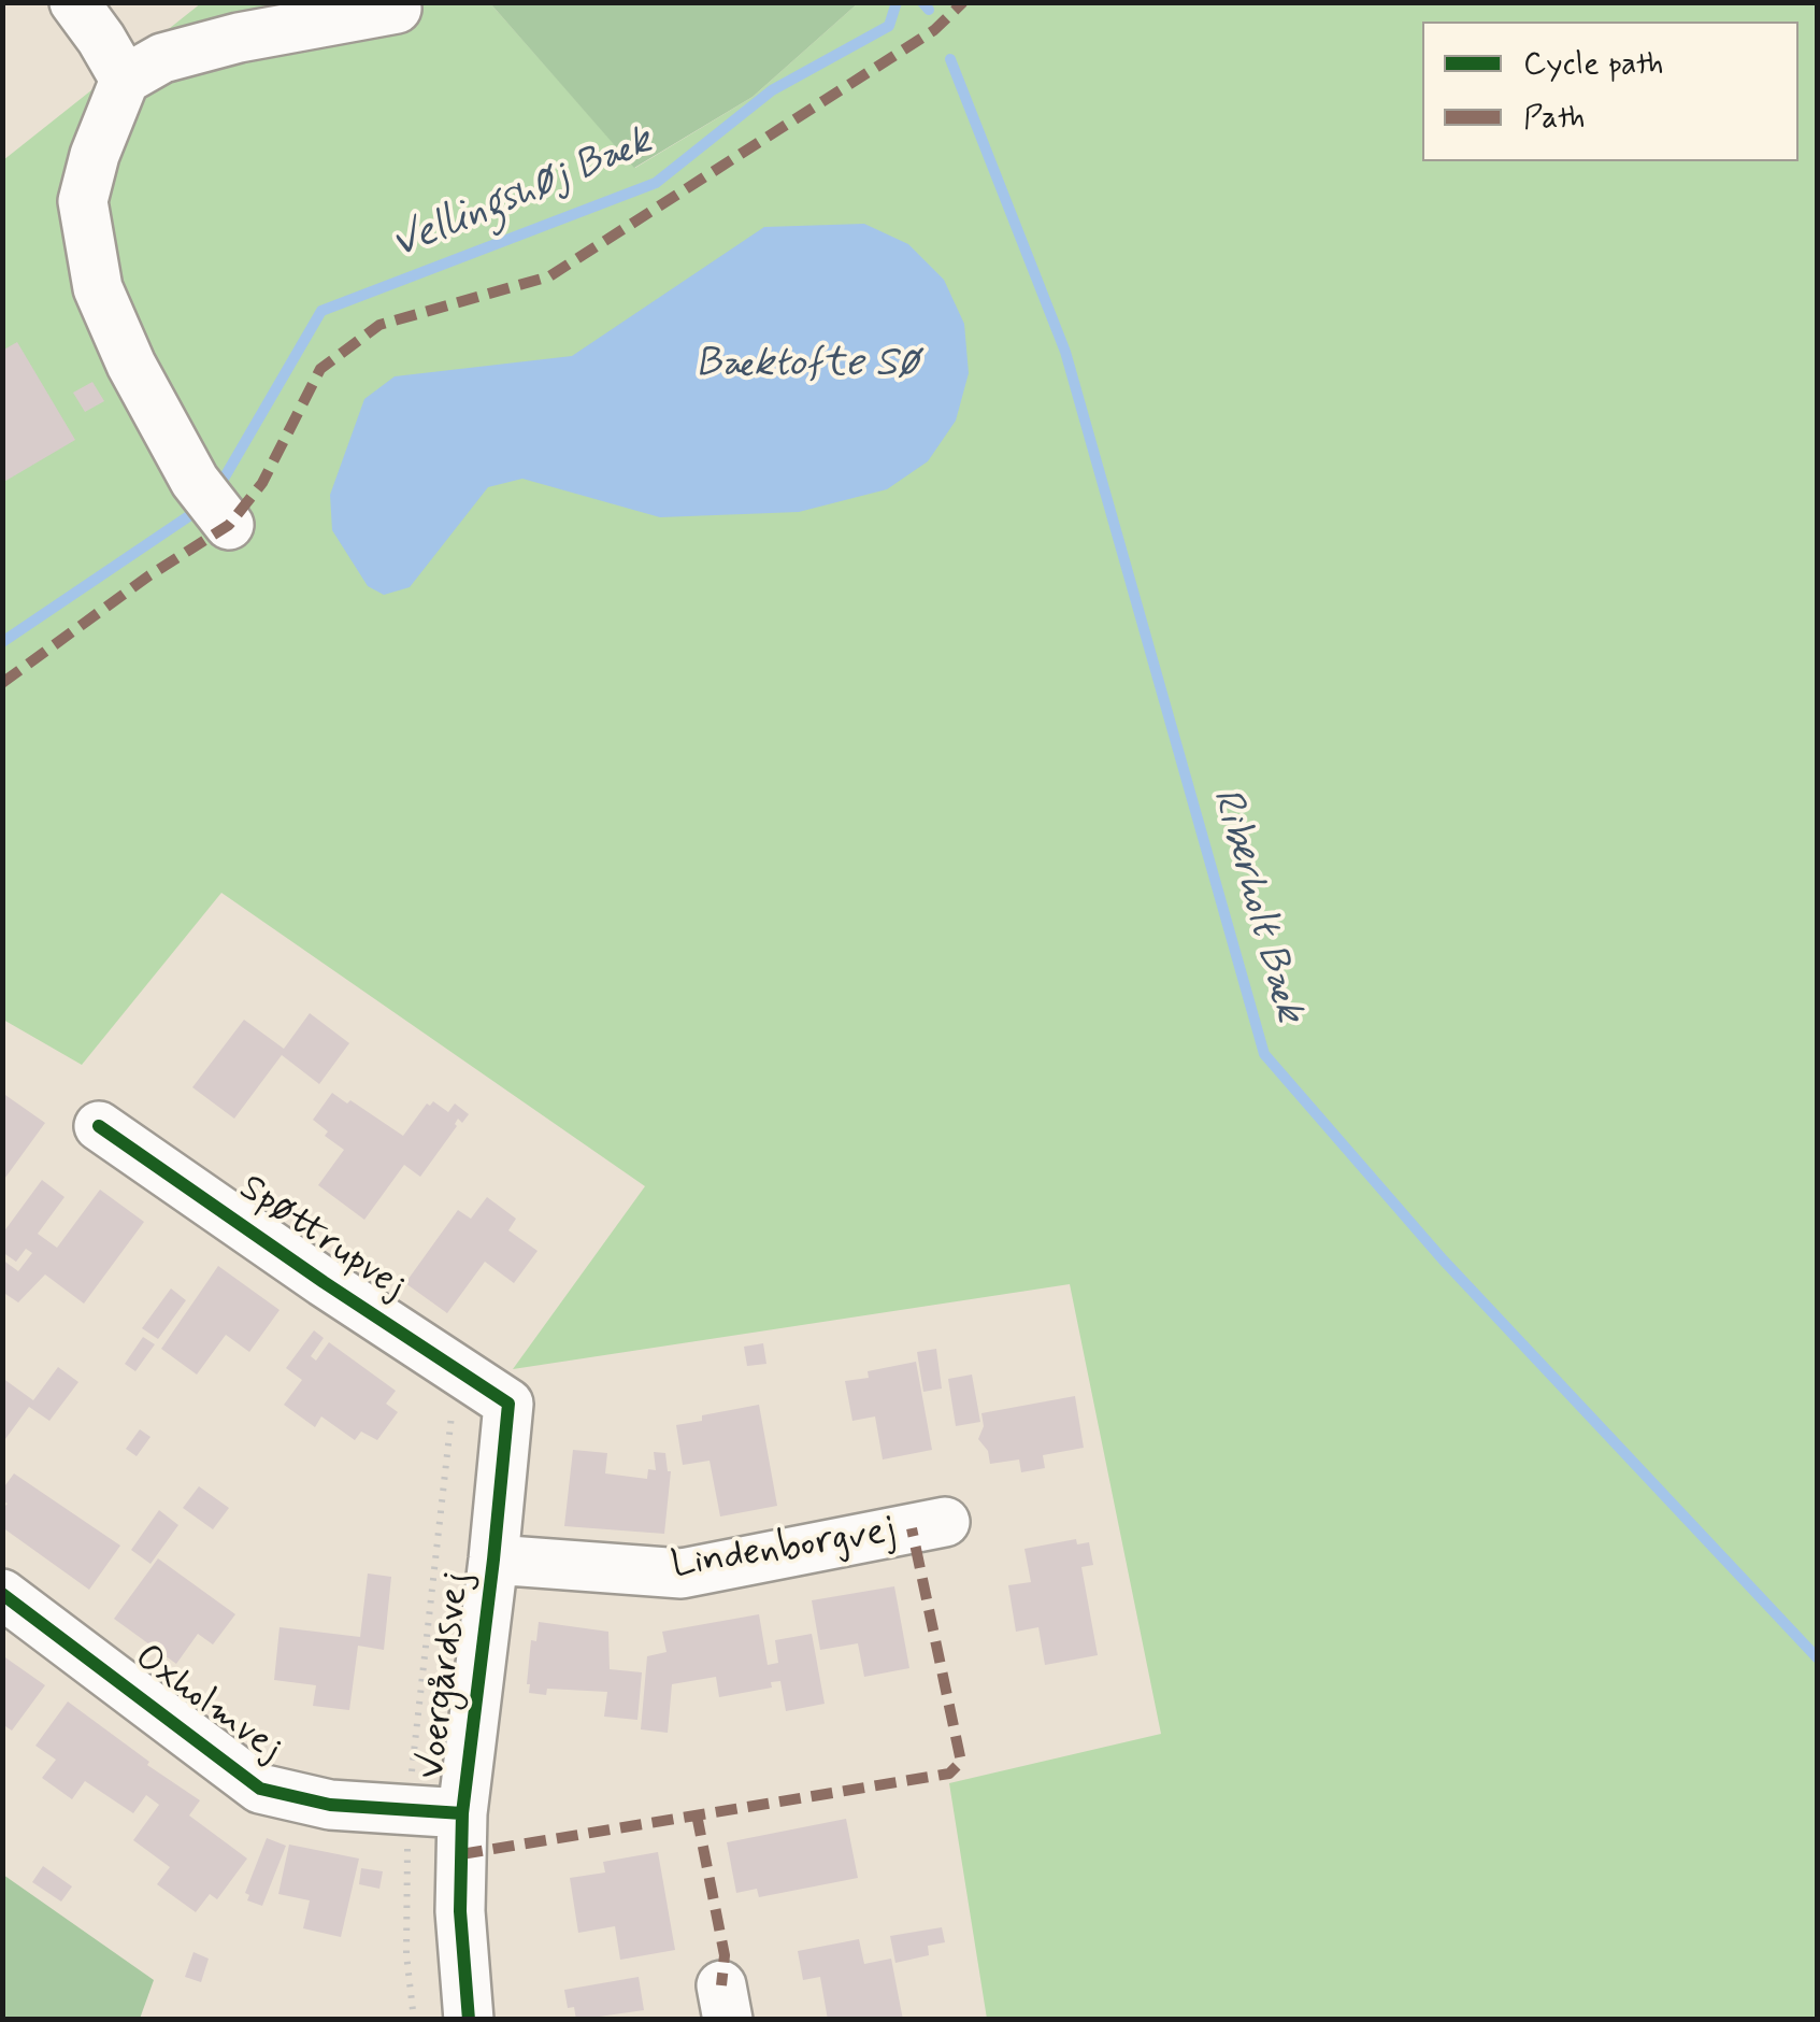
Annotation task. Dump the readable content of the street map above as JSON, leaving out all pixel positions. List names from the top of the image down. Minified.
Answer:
{"streets":{"street":["Spøttrupvej","Lindenborgvej","Voergårdsvej","Oxholmvej"]},"crossings":[["Spøttrupvej","Voergårdsvej"],["Lindenborgvej","Voergårdsvej"],["Voergårdsvej","Oxholmvej"]],"water":["Vellingshøj Bæk","Bæktofte Sø","Riberholt Bæk"],"legend":["Cycle path","Path"]}
